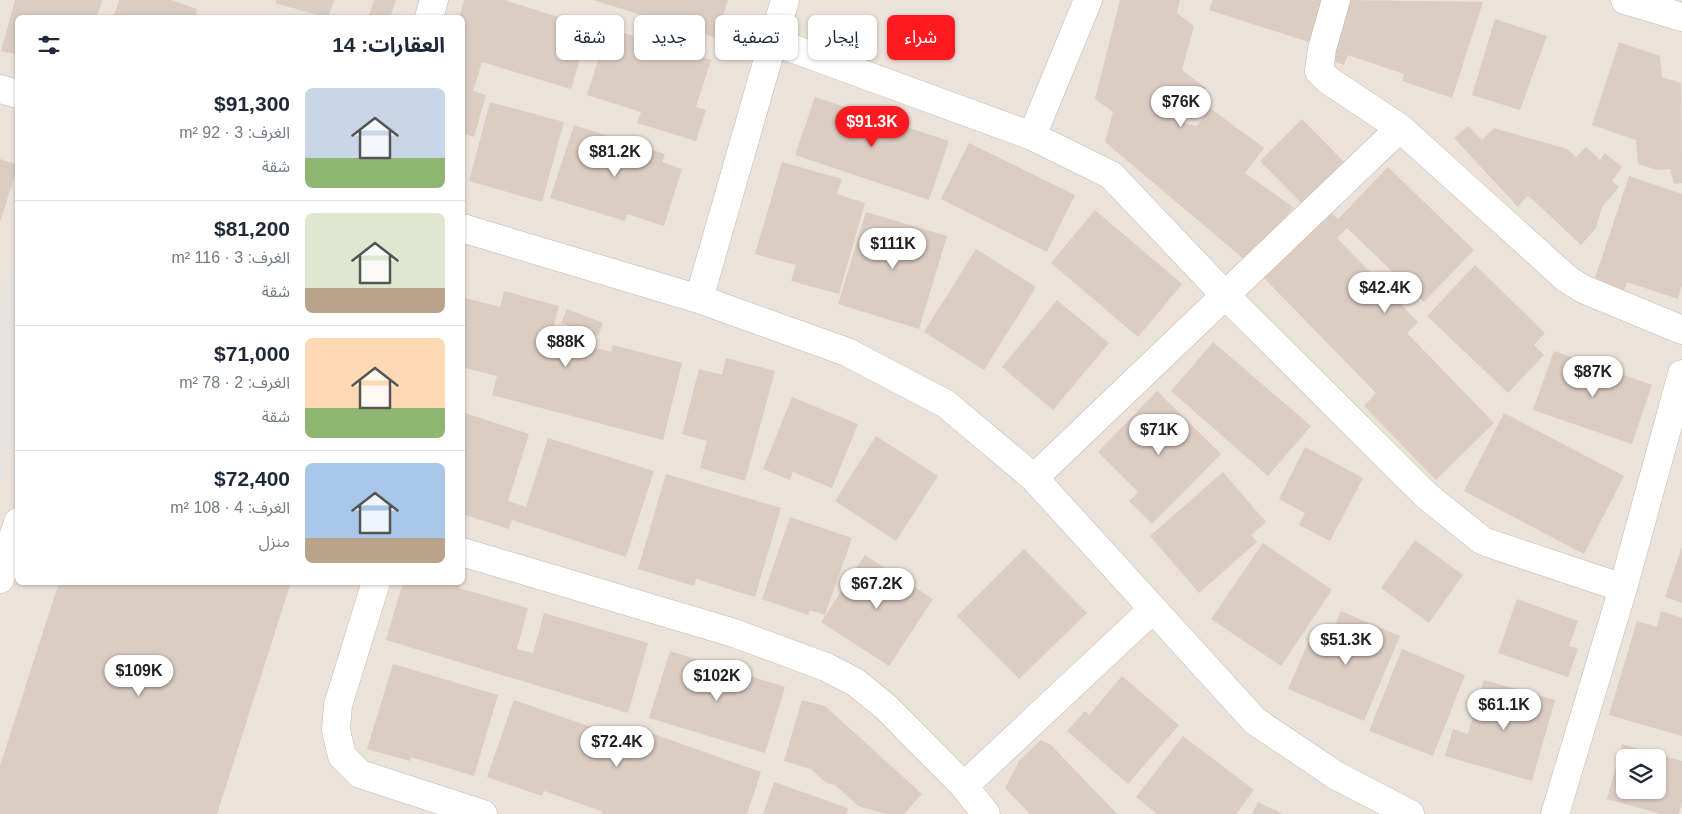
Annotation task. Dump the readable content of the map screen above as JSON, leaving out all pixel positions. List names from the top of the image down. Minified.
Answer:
{"page":{"chip":["شراء","إيجار","تصفية","جديد","شقة"],"heading":"العقارات: 14","list":[{"name":"$91,300","note":"الغرف: 3 · 92 m² · شقة"},{"name":"$81,200","note":"الغرف: 3 · 116 m² · شقة"},{"name":"$71,000","note":"الغرف: 2 · 78 m² · شقة"},{"name":"$72,400","note":"الغرف: 4 · 108 m² · منزل"}],"price":["$76K","$91.3K","$81.2K","$111K","$42.4K","$88K","$87K","$71K","$67.2K","$51.3K","$109K","$102K","$61.1K","$72.4K"]}}
